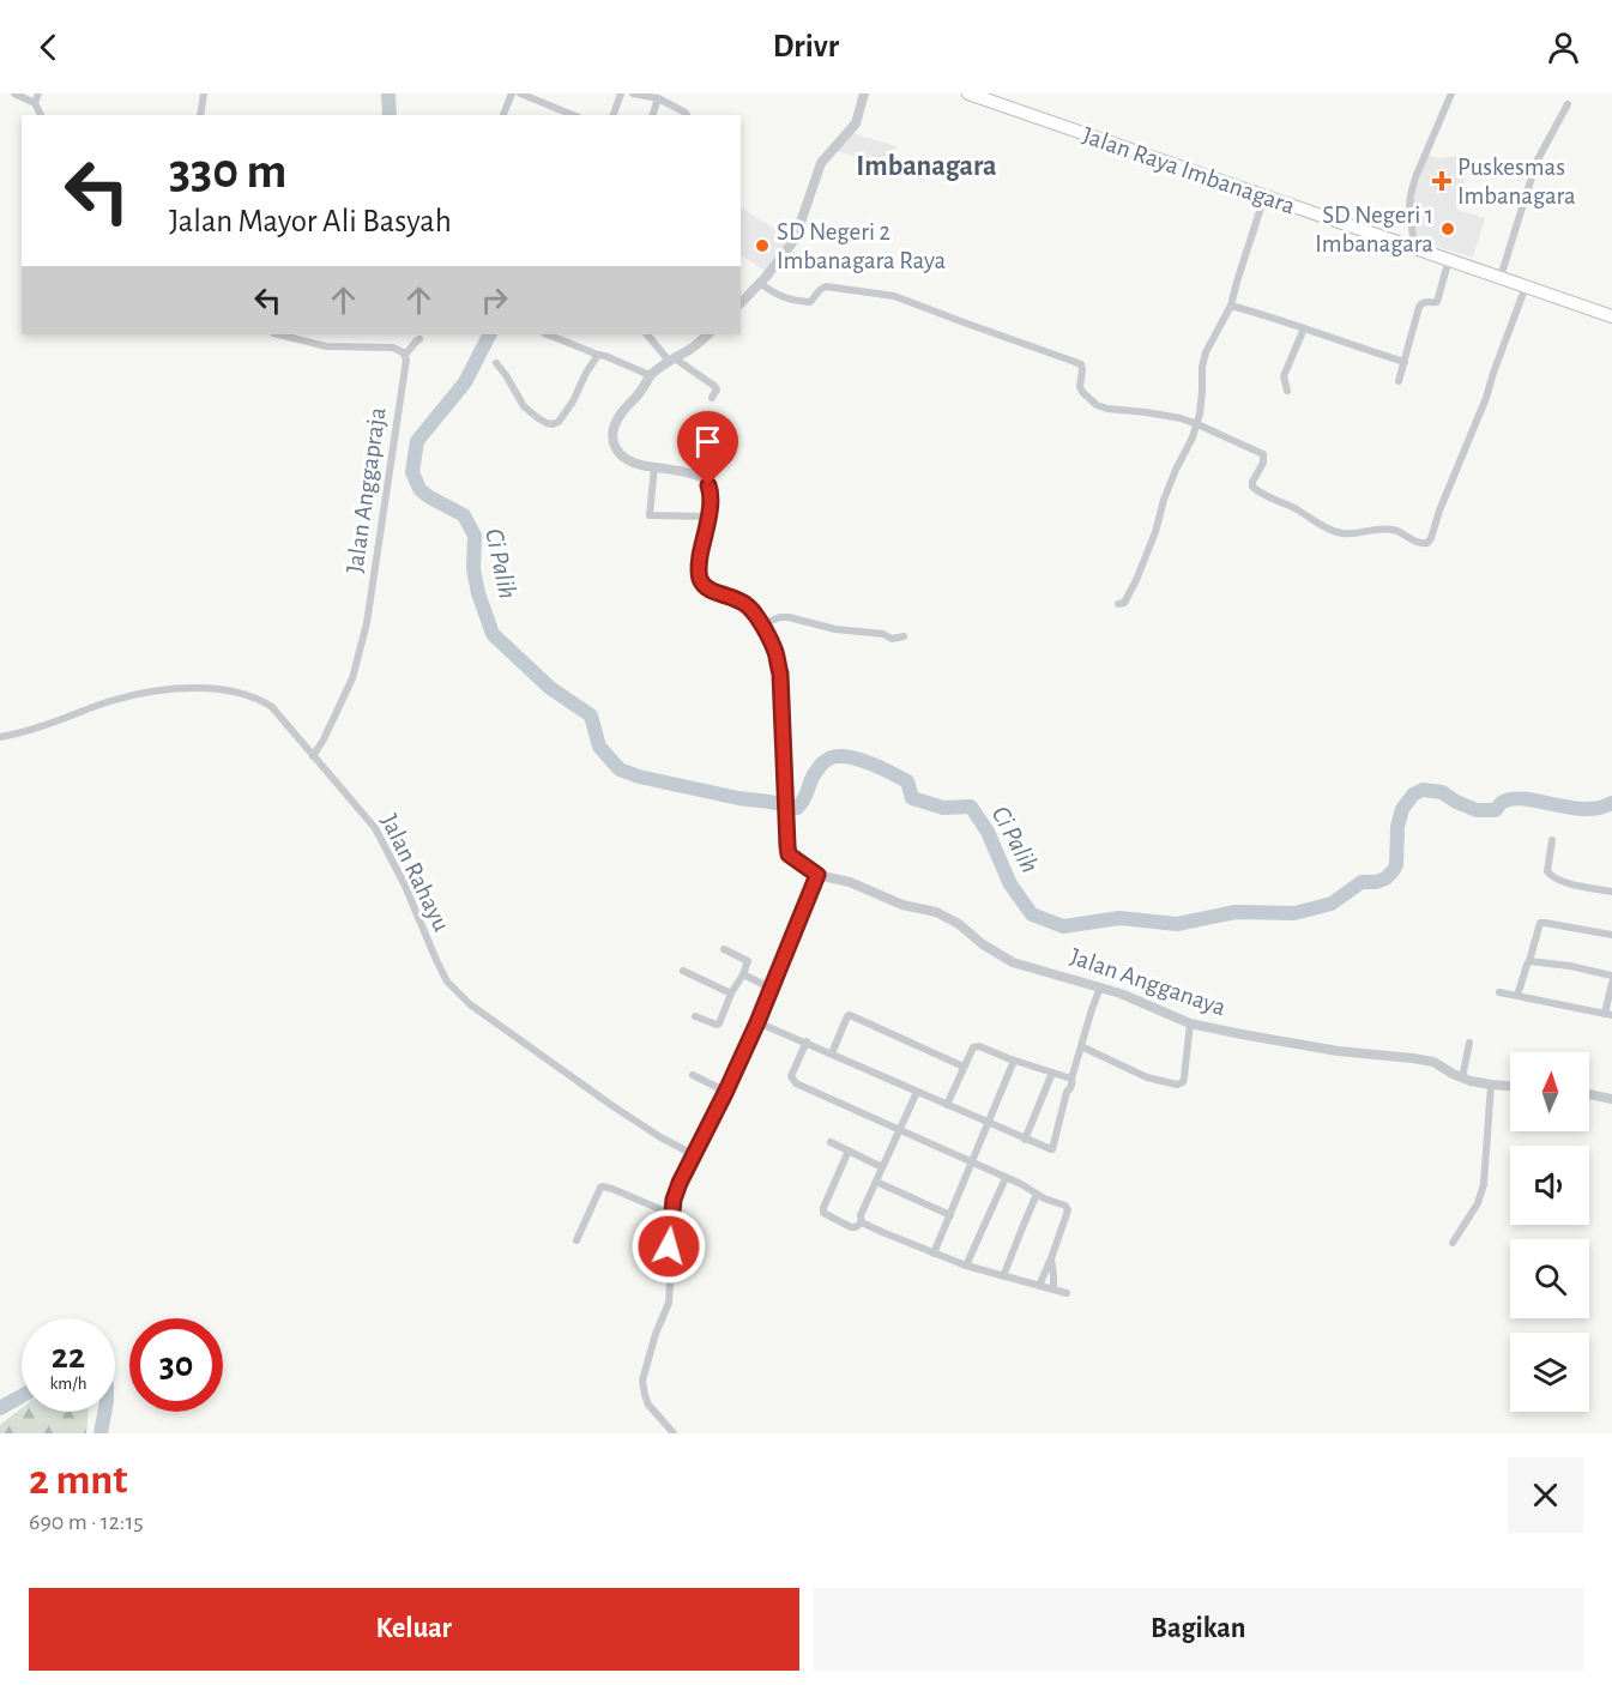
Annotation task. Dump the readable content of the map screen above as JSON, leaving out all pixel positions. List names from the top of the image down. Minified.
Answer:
{"streets":{"highway":["Jalan Raya Imbanagara"],"street":["Jalan Anggapraja","Jalan Rahayu","Jalan Angganaya"]},"crossings":[["Jalan Anggapraja","Jalan Rahayu"]],"districts":["Imbanagara"],"water":["Ci Palih"],"places":{"health":["Puskesmas Imbanagara"],"other":["SD Negeri 1 Imbanagara","SD Negeri 2 Imbanagara Raya"]},"north":"top","page":{"header":"Drivr","turn":["330 m","Jalan Mayor Ali Basyah"],"speed":"22 km/h","limit":"30","heading":["2 mnt","690 m · 12:15"],"buttons":["Keluar","Bagikan"]}}
